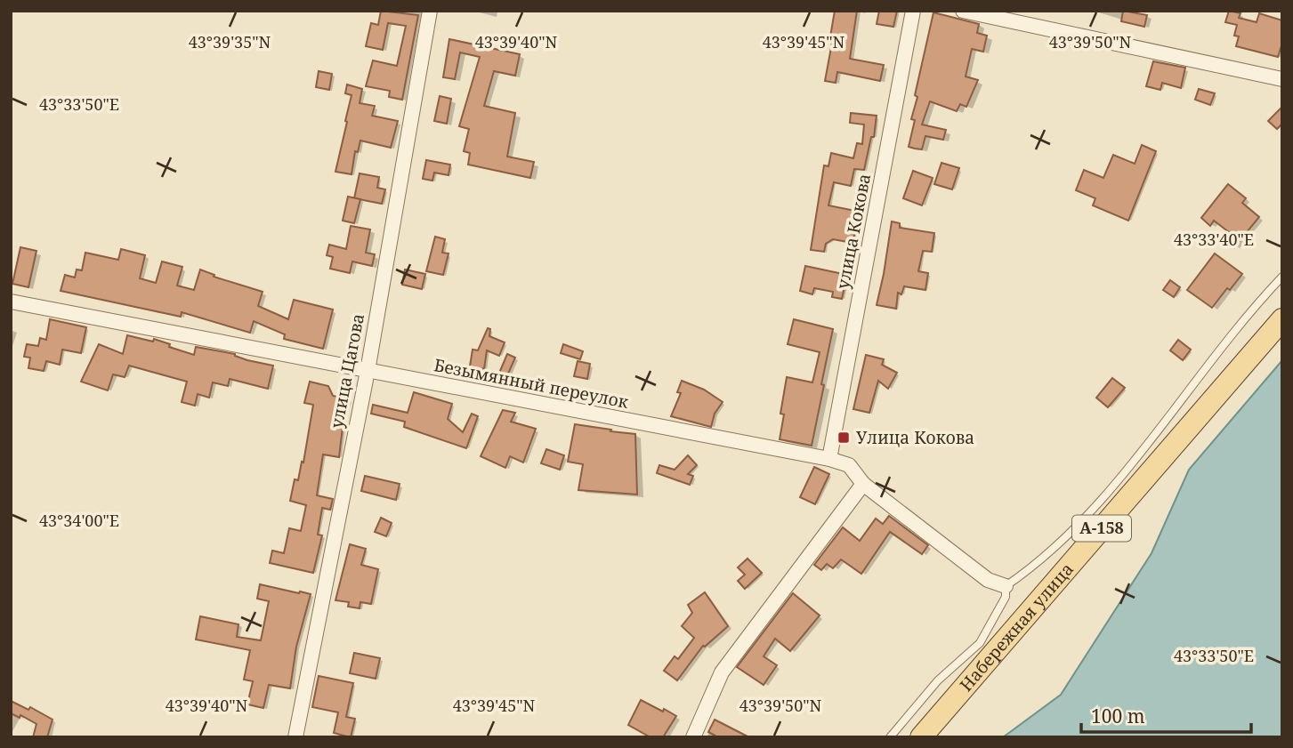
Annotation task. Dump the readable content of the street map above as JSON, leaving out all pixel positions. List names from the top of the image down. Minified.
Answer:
{"streets":{"main road":["А-158","Набережная улица"],"street":["улица Кокова","улица Цагова","Безымянный переулок"]},"crossings":[["улица Кокова","Безымянный переулок"],["улица Цагова","Безымянный переулок"]],"places":{"transit":["Улица Кокова"]},"scale_bar":"100 m","coordinates":["43°39'35\"N","43°39'40\"N","43°39'45\"N","43°39'50\"N","43°33'50\"E","43°33'40\"E","43°34'00\"E"]}
